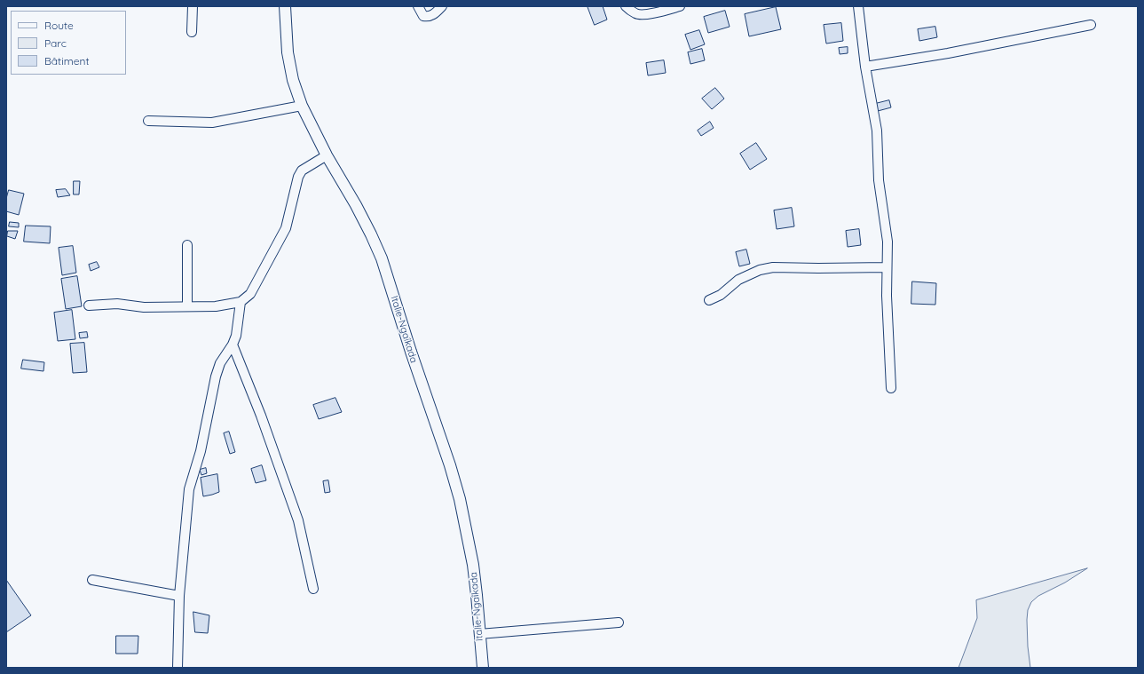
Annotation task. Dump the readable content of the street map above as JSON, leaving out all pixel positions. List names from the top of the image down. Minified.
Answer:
{"streets":{"street":["Italie-Ngaîkada"]},"legend":["Route","Parc","Bâtiment"]}
